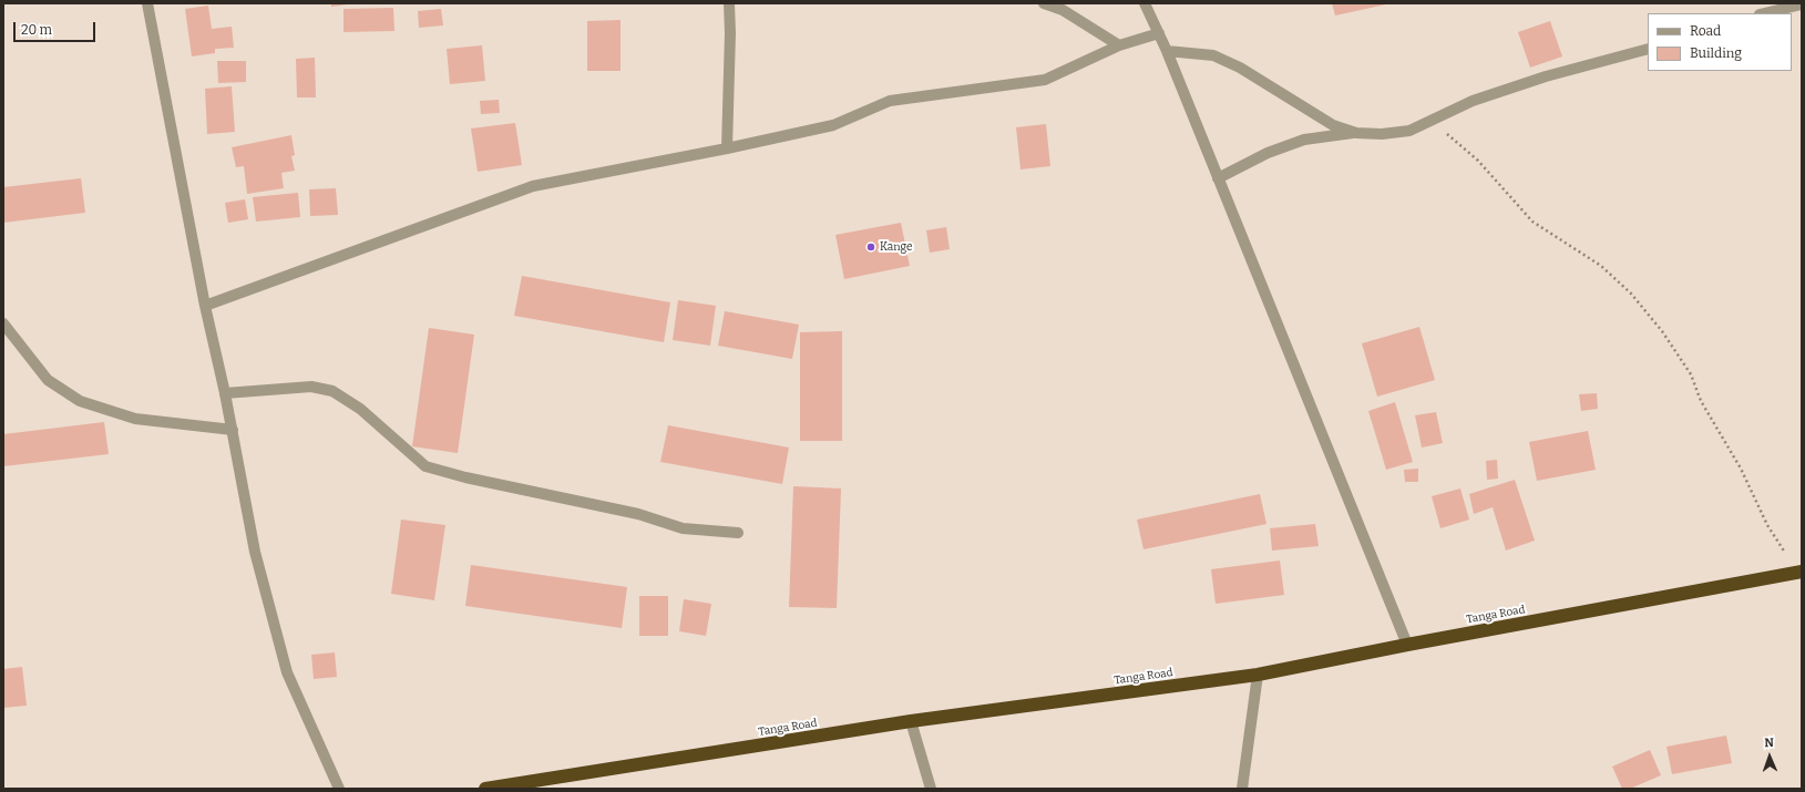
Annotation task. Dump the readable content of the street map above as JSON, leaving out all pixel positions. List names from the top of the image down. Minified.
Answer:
{"streets":{"highway":["Tanga Road"]},"places":["Kange"],"legend":["Road","Building"],"scale_bar":"20 m","north":"top"}
